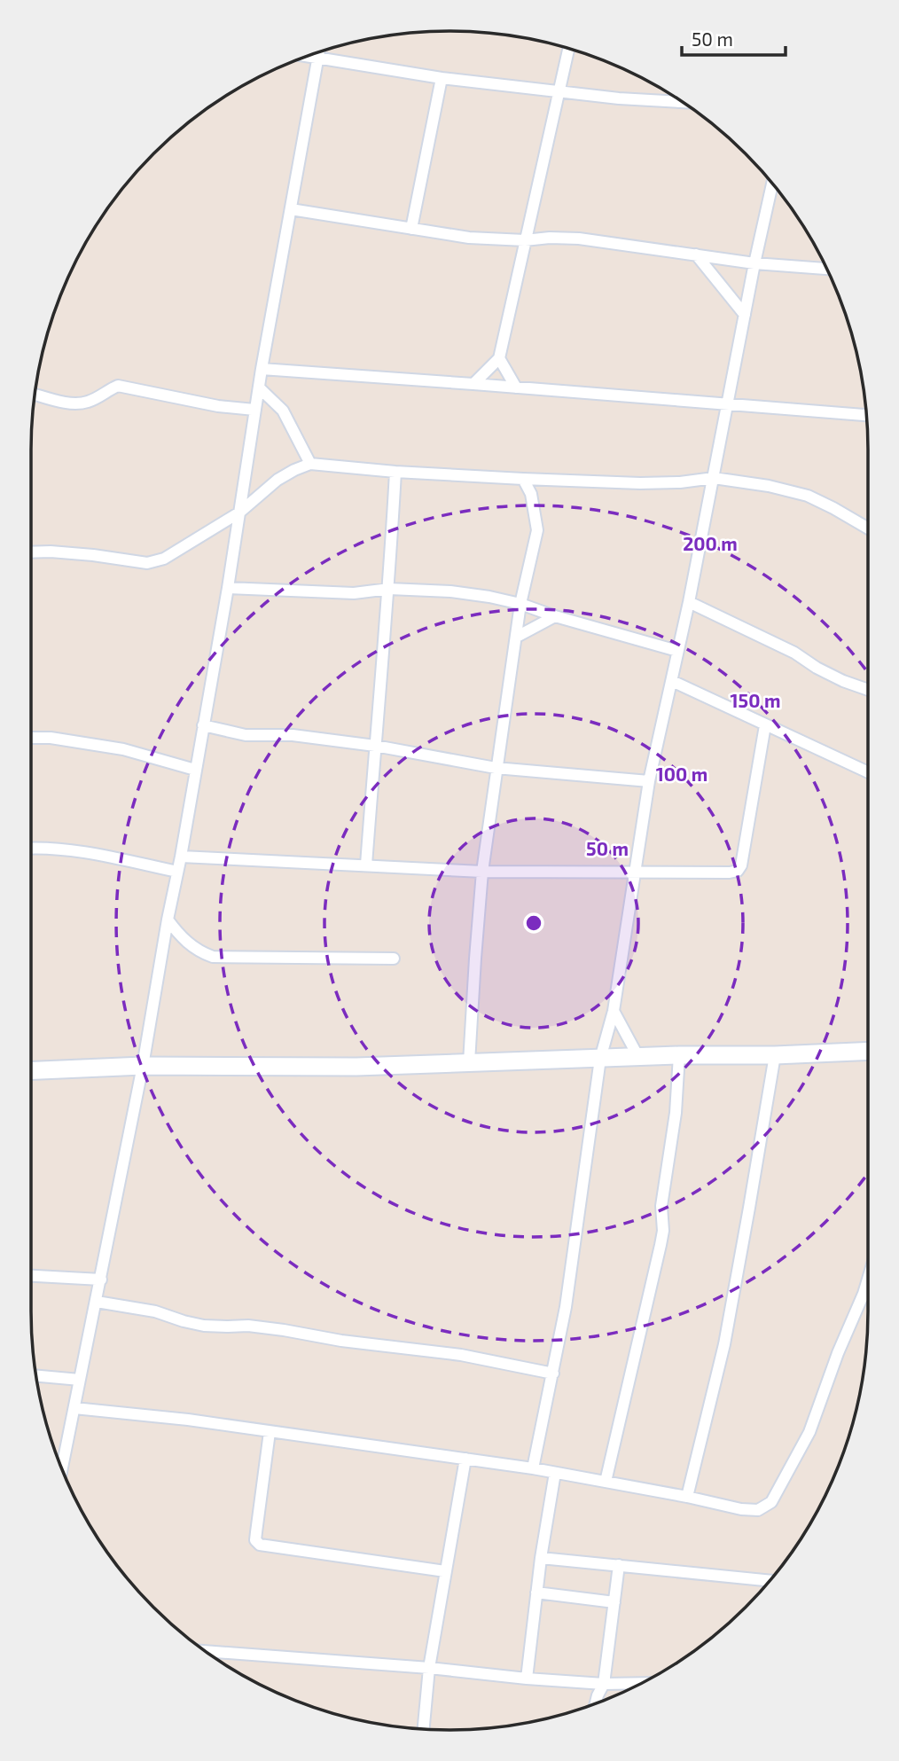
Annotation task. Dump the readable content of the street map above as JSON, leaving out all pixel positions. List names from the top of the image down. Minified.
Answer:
{"scale_bar":"50 m","rings":["200 m","150 m","100 m","50 m"]}
